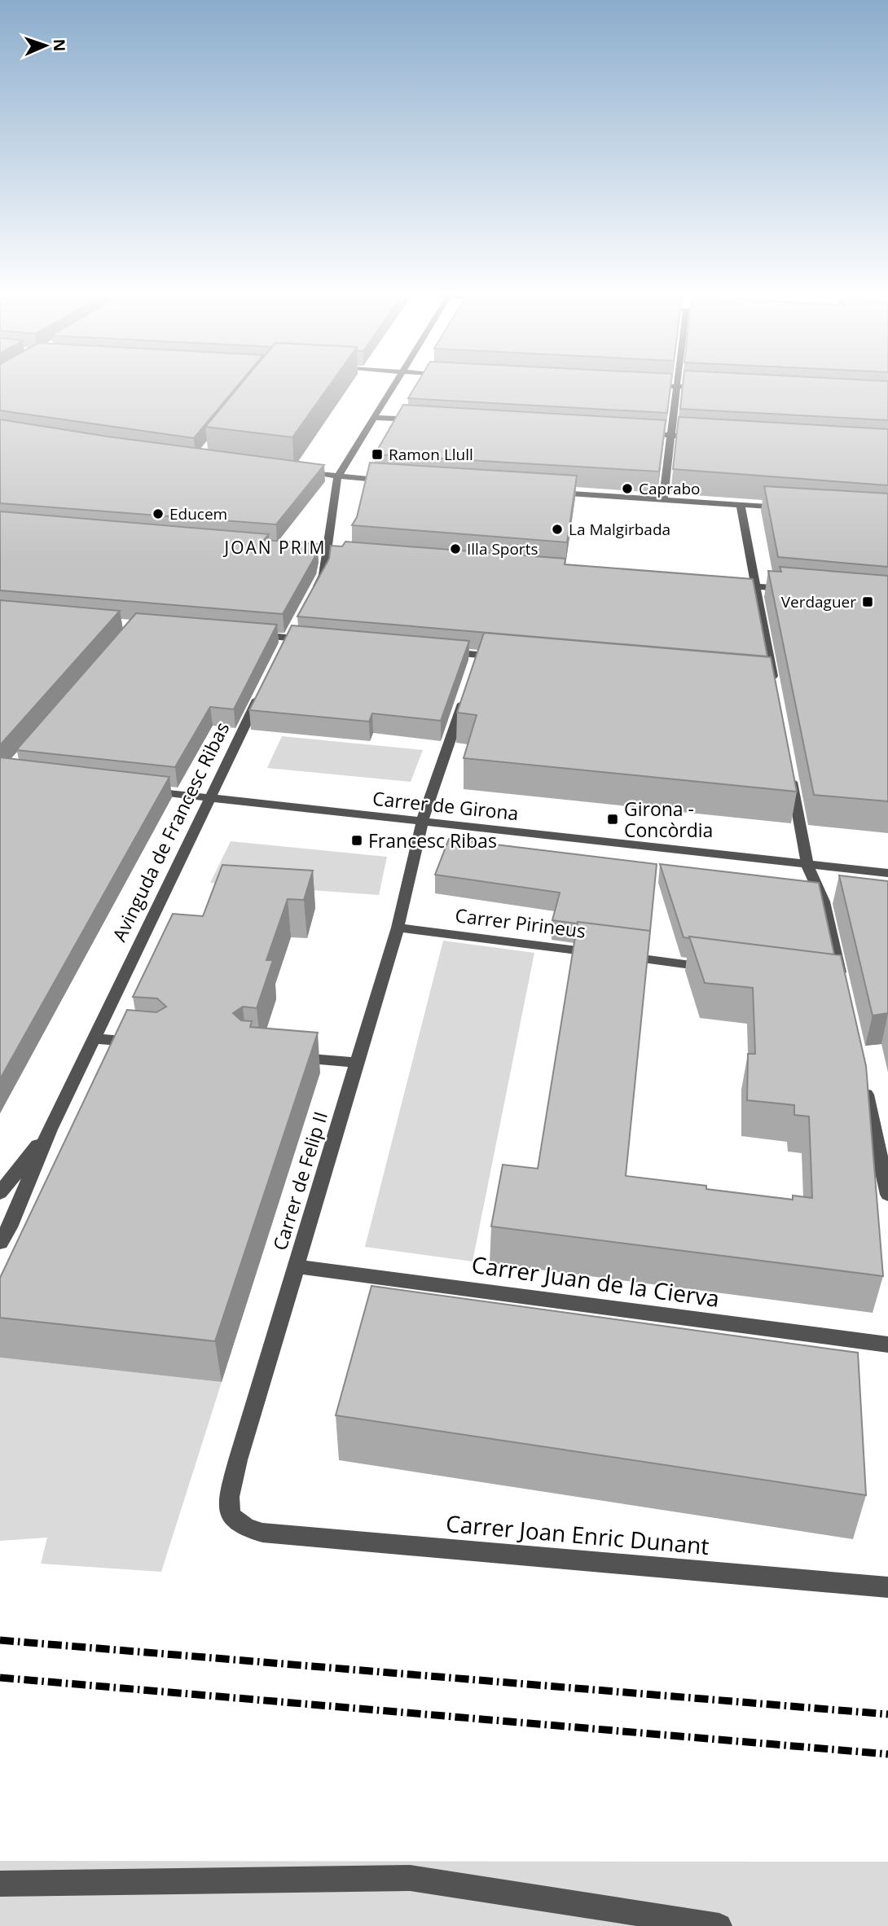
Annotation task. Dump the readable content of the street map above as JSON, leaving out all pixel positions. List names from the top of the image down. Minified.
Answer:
{"streets":{"street":["Carrer de Girona","Avinguda de Francesc Ribas","Carrer Pirineus","Carrer de Felip II","Carrer Juan de la Cierva","Carrer Joan Enric Dunant"]},"crossings":[["Carrer de Girona","Avinguda de Francesc Ribas"],["Carrer de Girona","Carrer de Felip II"],["Carrer Pirineus","Carrer de Felip II"],["Carrer de Felip II","Carrer Juan de la Cierva"],["Carrer de Felip II","Carrer Joan Enric Dunant"]],"districts":["JOAN PRIM"],"places":{"transit":["Ramon Llull","Verdaguer","Girona - Concòrdia","Francesc Ribas"],"other":["Caprabo","Educem","La Malgirbada","Illa Sports"]},"north":"right"}
